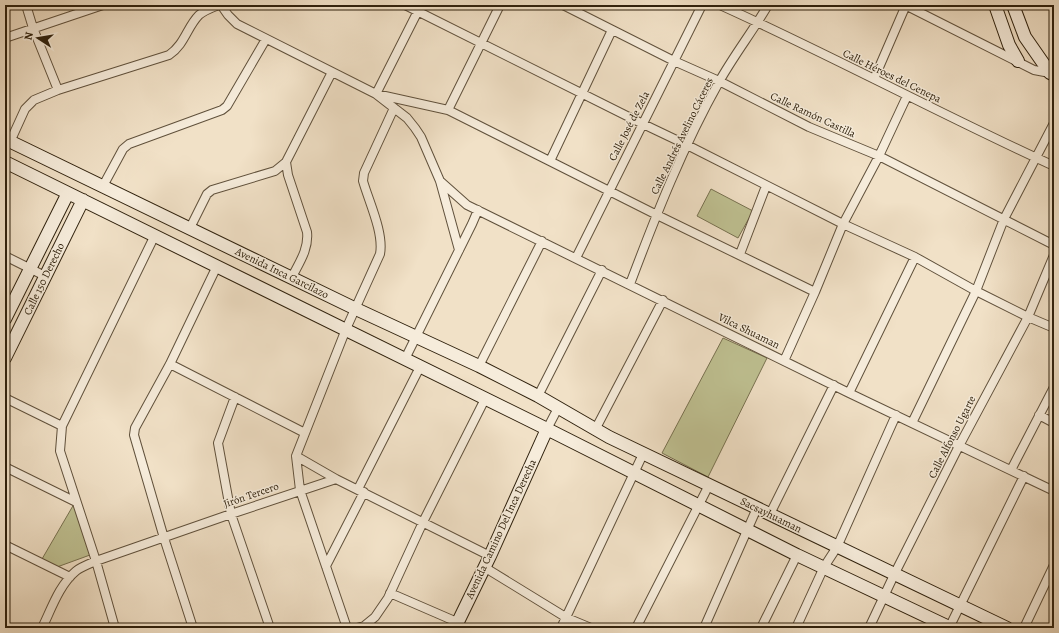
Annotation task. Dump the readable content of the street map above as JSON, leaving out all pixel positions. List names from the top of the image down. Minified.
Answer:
{"streets":{"main road":["Avenida Inca Garcilazo","Calle 150 Derecho","Sacsayhuaman","Avenida Camino Del Inca Derecha"],"street":["Calle Héroes del Cenepa","Calle Ramón Castilla","Calle José de Zela","Calle Andrés Avelino Cáceres","Vilca Shuaman","Calle Alfonso Ugarte","Jirón Tercero"]},"crossings":[["Calle Héroes del Cenepa","Calle Andrés Avelino Cáceres"],["Calle Ramón Castilla","Calle José de Zela"],["Calle Ramón Castilla","Calle Andrés Avelino Cáceres"],["Calle José de Zela","Vilca Shuaman"],["Calle Andrés Avelino Cáceres","Vilca Shuaman"],["Avenida Inca Garcilazo","Calle 150 Derecho"],["Avenida Inca Garcilazo","Calle Alfonso Ugarte"],["Avenida Inca Garcilazo","Sacsayhuaman"],["Avenida Inca Garcilazo","Avenida Camino Del Inca Derecha"],["Vilca Shuaman","Calle Alfonso Ugarte"],["Calle Alfonso Ugarte","Sacsayhuaman"]],"north":"left"}
